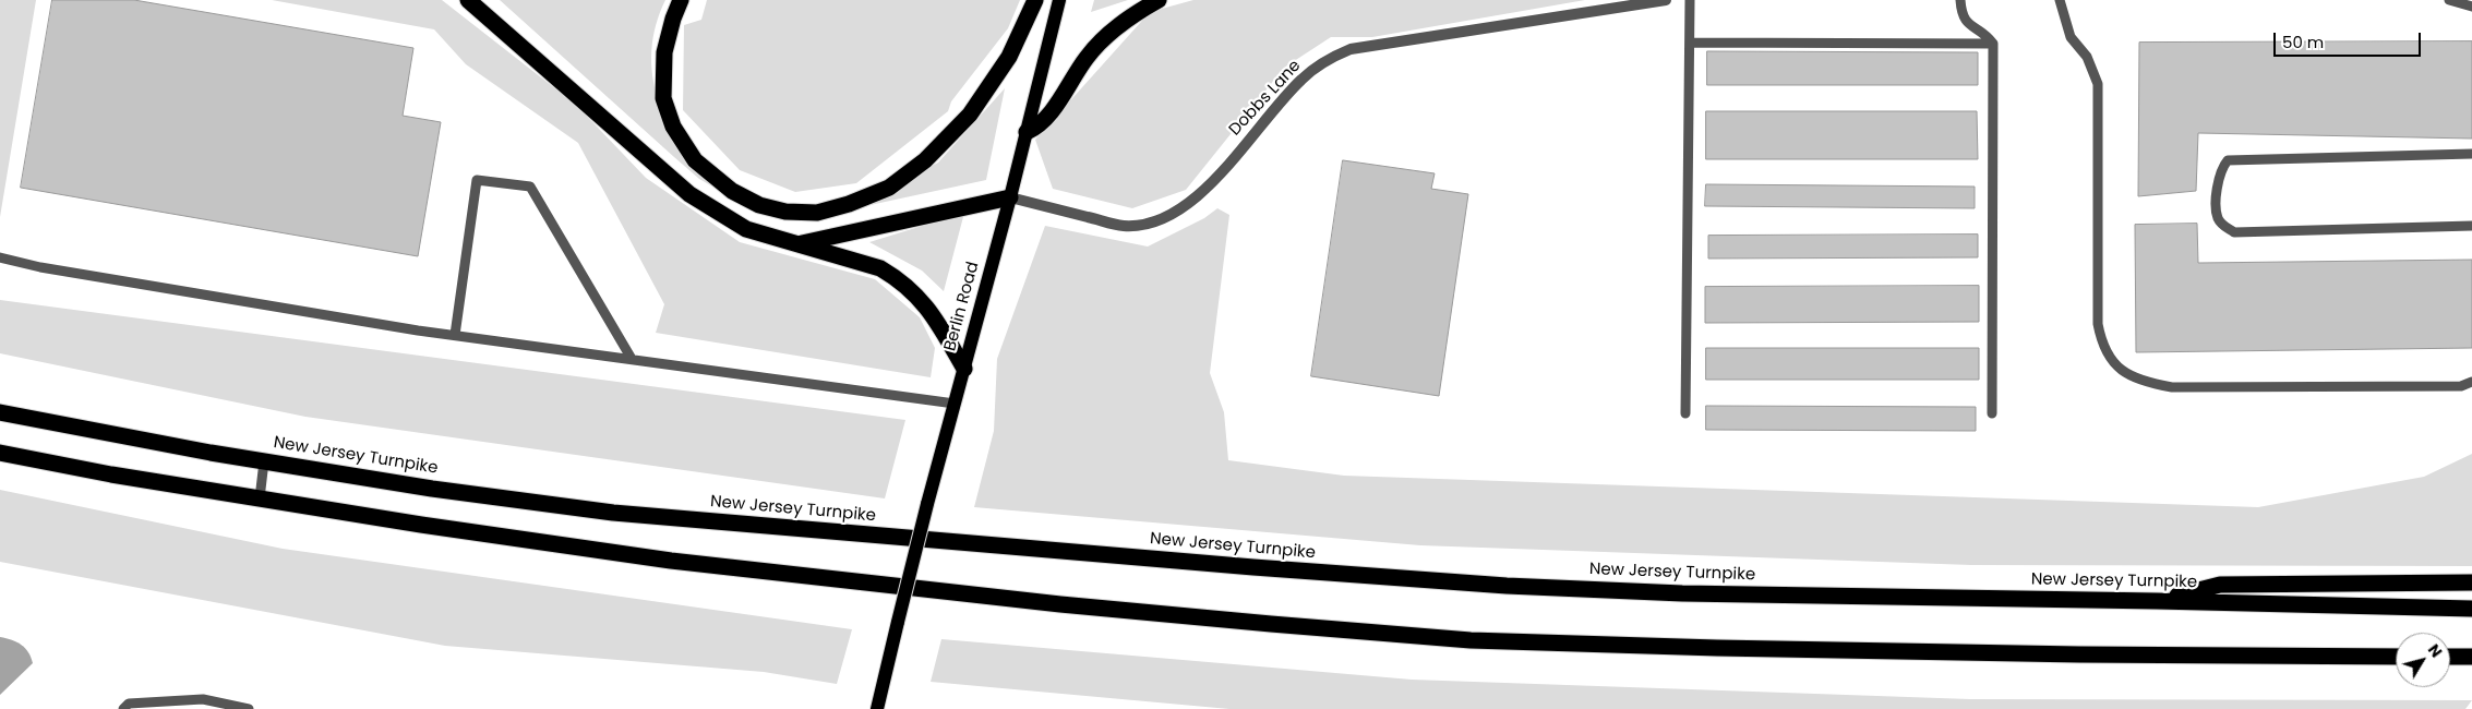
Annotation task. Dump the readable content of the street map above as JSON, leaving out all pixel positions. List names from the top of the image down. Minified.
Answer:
{"streets":{"highway":["New Jersey Turnpike"],"main road":["Berlin Road"],"street":["Dobbs Lane"]},"crossings":[["Dobbs Lane","Berlin Road"]],"scale_bar":"50 m","north":"top right"}
